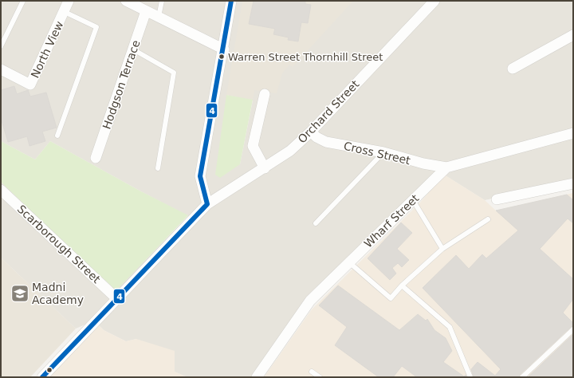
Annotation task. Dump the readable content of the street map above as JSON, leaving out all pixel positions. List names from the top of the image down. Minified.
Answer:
{"streets":{"street":["North View","Hodgson Terrace","Orchard Street","Cross Street","Wharf Street","Scarborough Street"]},"crossings":[["Orchard Street","Cross Street"],["Orchard Street","Scarborough Street"],["Cross Street","Wharf Street"]],"places":{"other":["Warren Street Thornhill Street"],"school or university":["Madni Academy"]},"lines":["transit line 4"]}
